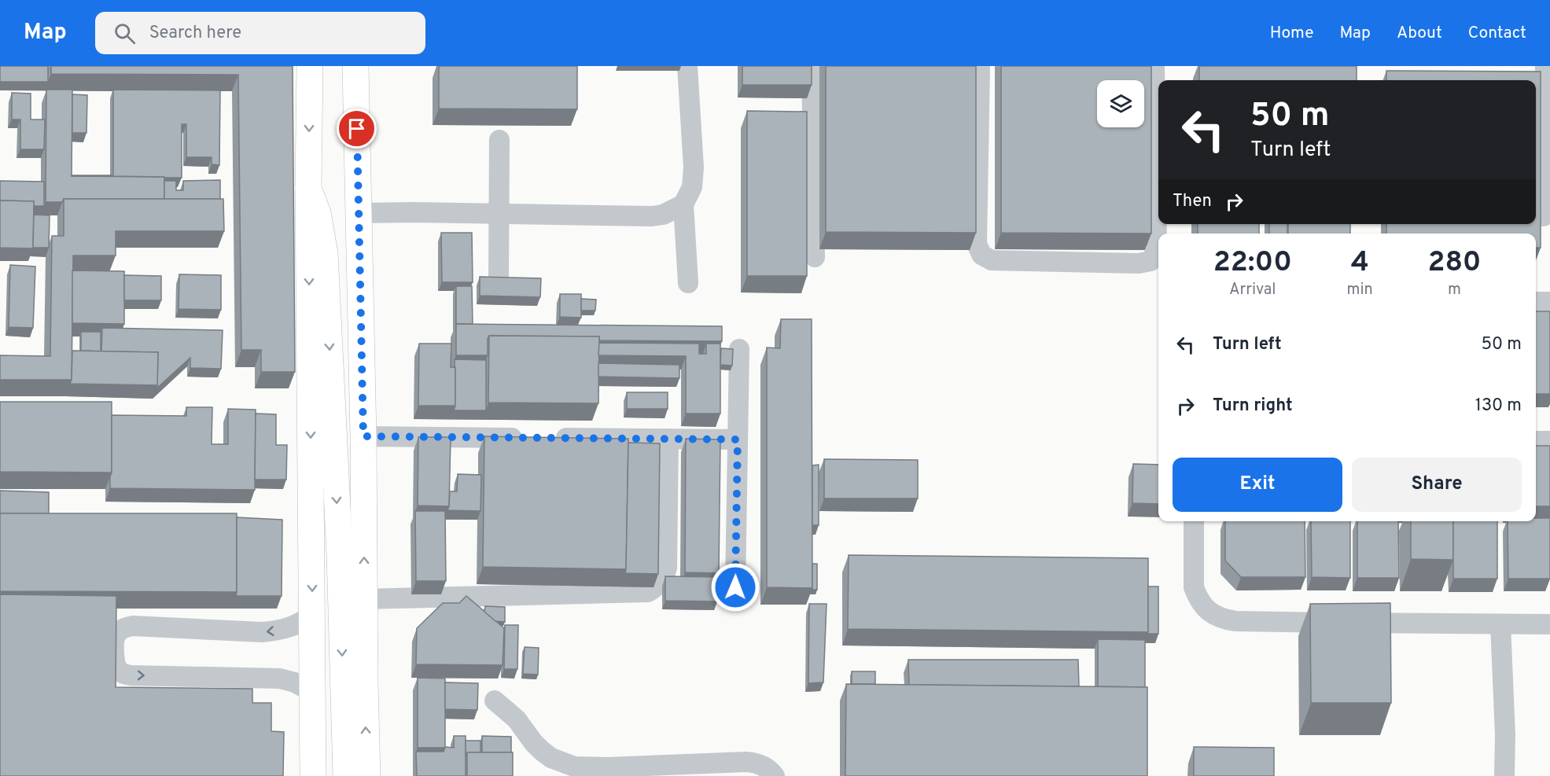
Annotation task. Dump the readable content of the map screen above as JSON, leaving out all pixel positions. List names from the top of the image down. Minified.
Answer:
{"page":{"header":"Map","search":"Search here","nav":["Home","Map","About","Contact"],"turn":["50 m","Turn left"],"then":"Then","eta":["22:00","Arrival","4","min","280","m"],"list":[{"name":"Turn left","value":"50 m"},{"name":"Turn right","value":"130 m"}],"buttons":["Exit","Share"]}}
